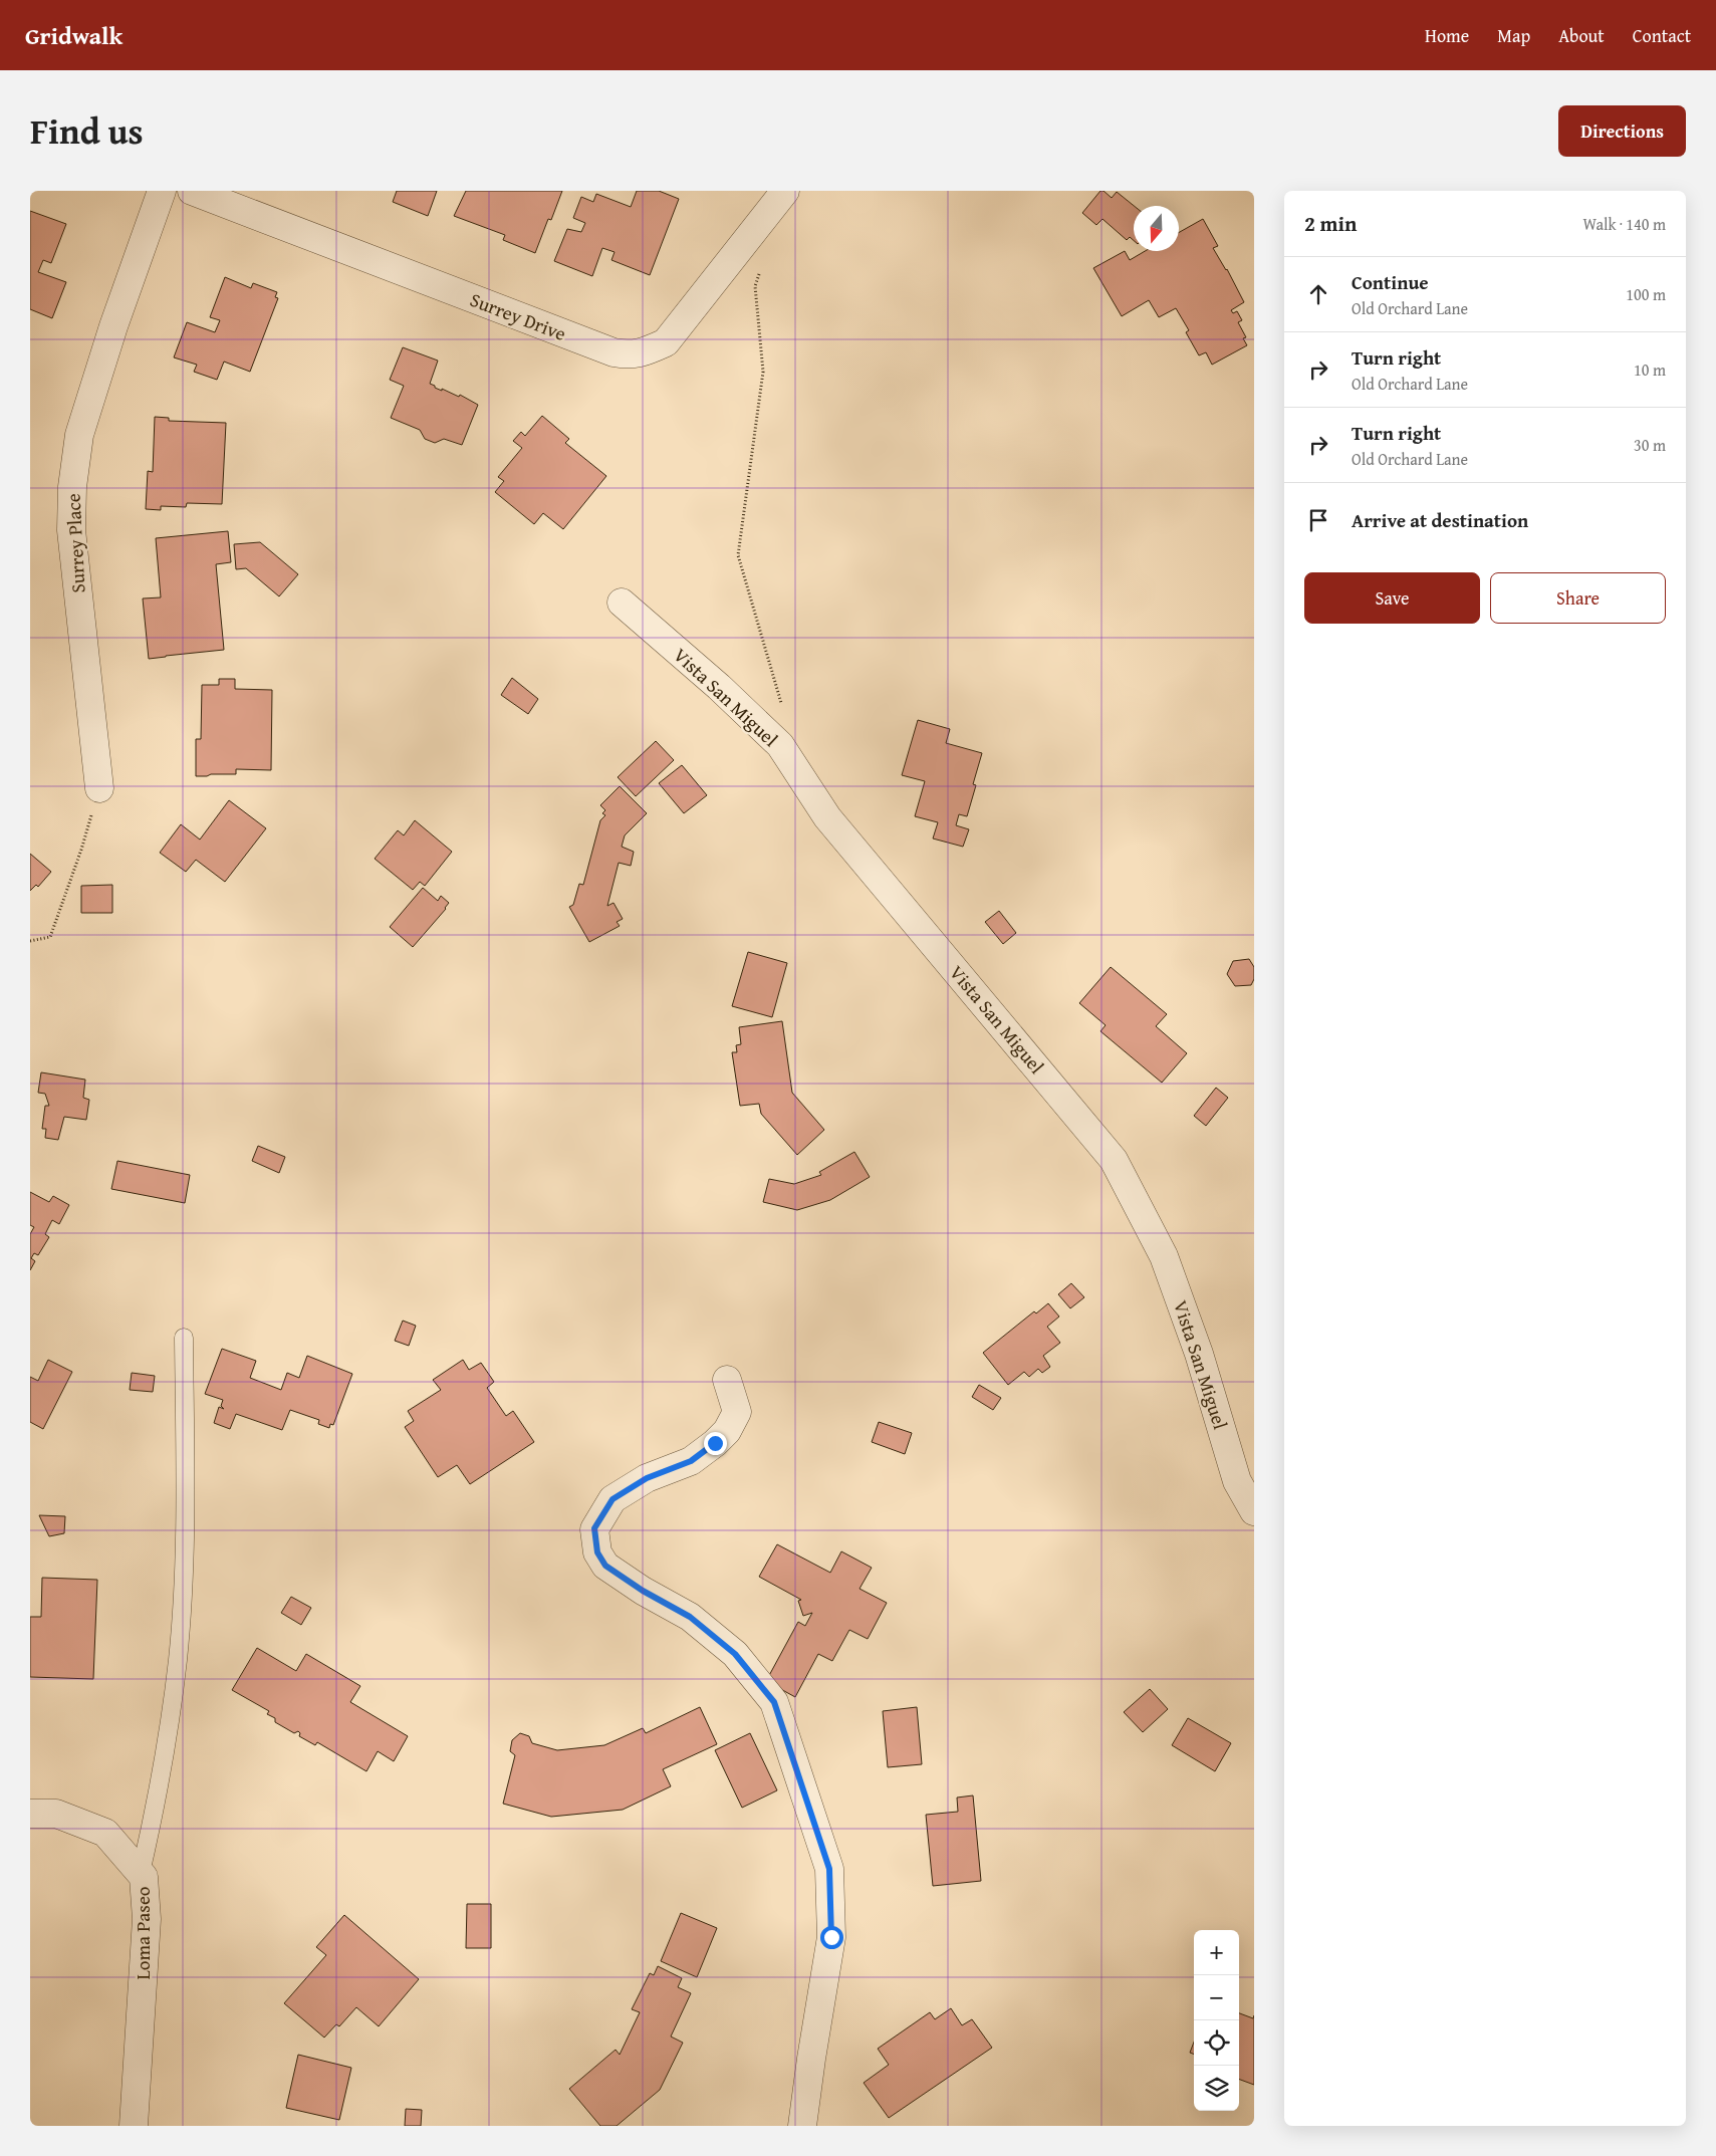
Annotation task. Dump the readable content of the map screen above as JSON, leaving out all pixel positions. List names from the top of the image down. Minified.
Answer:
{"streets":{"street":["Surrey Drive","Surrey Place","Vista San Miguel","Loma Paseo"]},"north":"bottom","page":{"header":"Gridwalk","nav":["Home","Map","About","Contact"],"title":"Find us","buttons":["Directions",["Save","Share"]],"heading":["2 min","Walk · 140 m"],"list":[["Continue","Old Orchard Lane","100 m"],["Turn right","Old Orchard Lane","10 m"],["Turn right","Old Orchard Lane","30 m"],"Arrive at destination"],"map_buttons":["+","−"]}}
